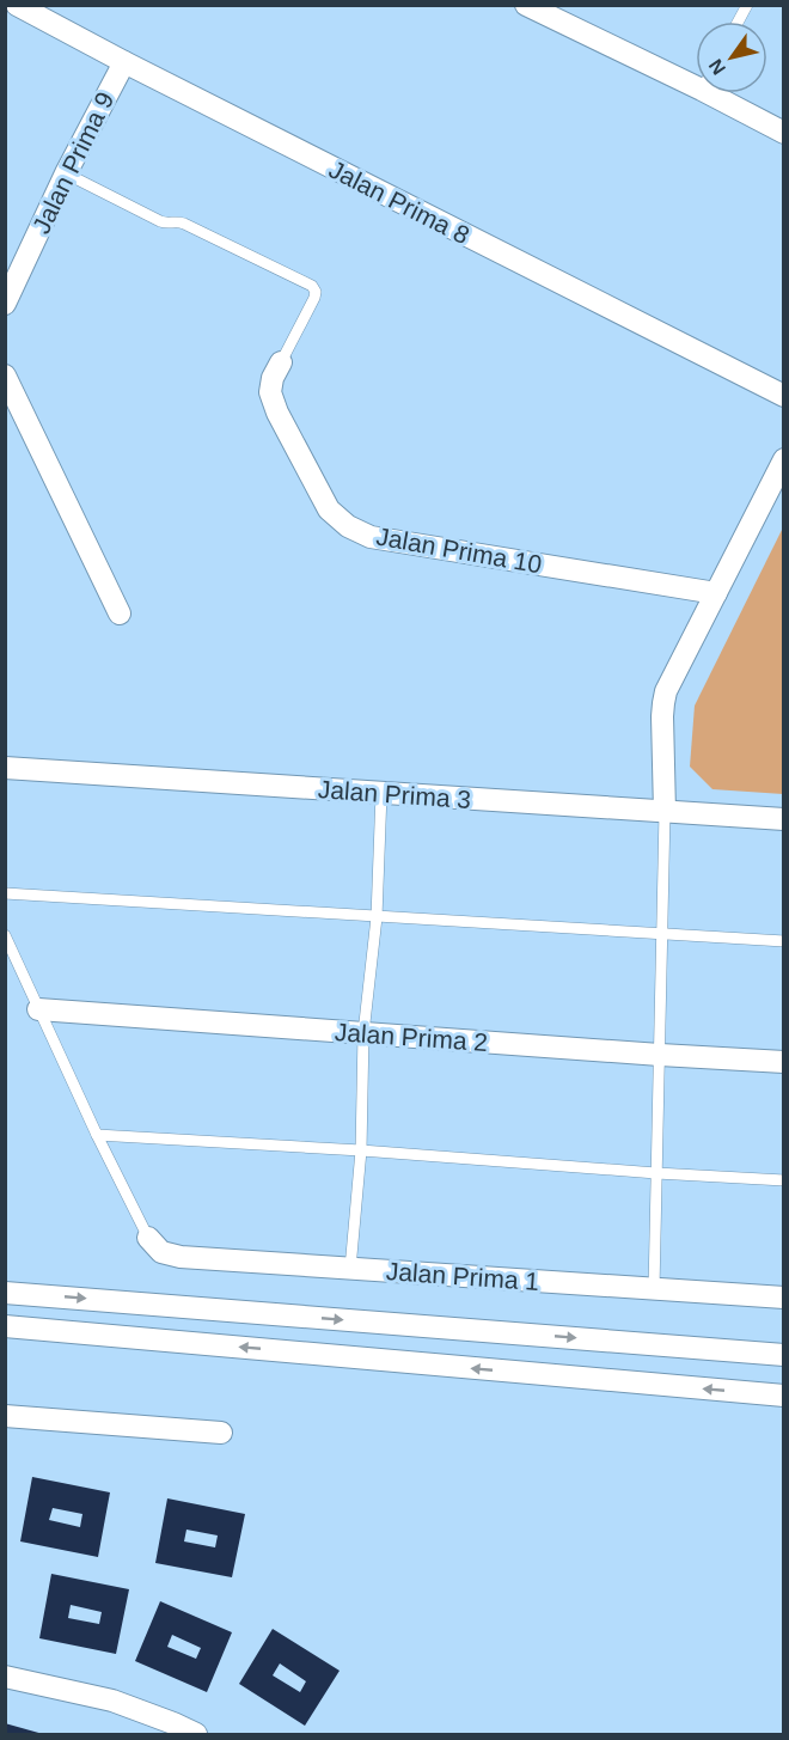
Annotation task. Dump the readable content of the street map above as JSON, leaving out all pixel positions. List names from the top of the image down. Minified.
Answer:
{"streets":{"street":["Jalan Prima 9","Jalan Prima 8","Jalan Prima 10","Jalan Prima 3","Jalan Prima 2","Jalan Prima 1"]},"crossings":[["Jalan Prima 9","Jalan Prima 8"]],"north":"bottom left"}
